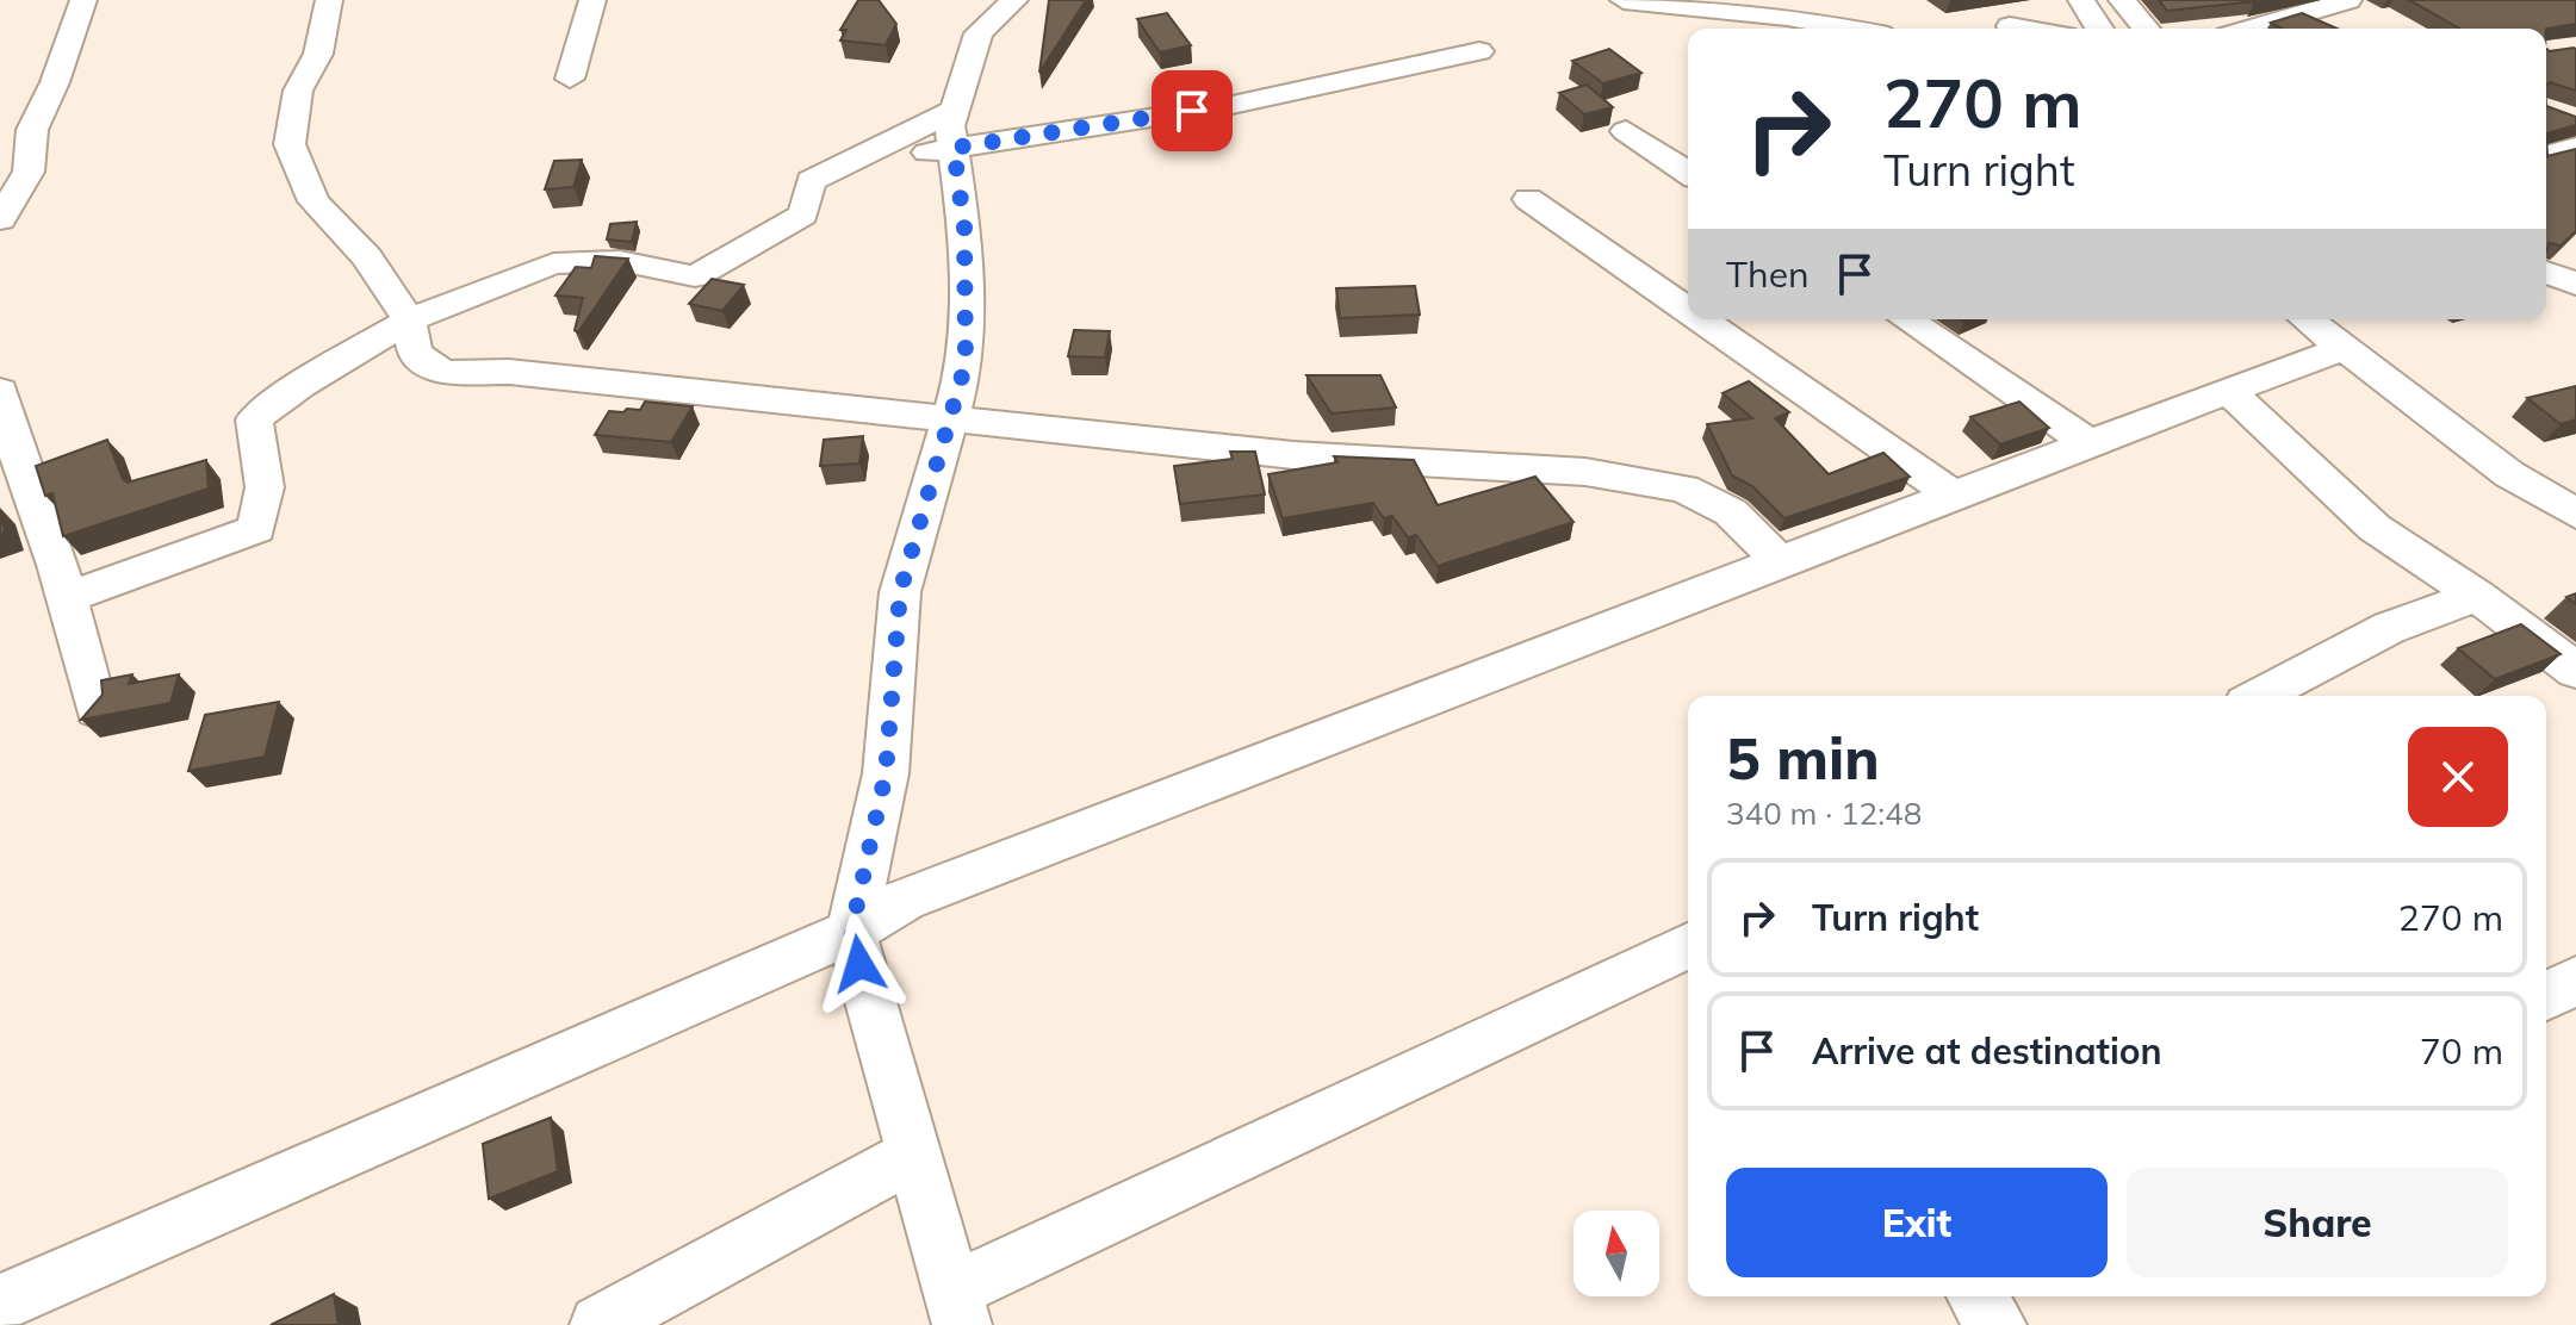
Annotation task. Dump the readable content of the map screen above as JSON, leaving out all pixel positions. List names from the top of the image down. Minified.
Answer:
{"north":"top","page":{"turn":["270 m","Turn right"],"then":"Then","heading":["5 min","340 m · 12:48"],"list":[{"name":"Turn right","value":"270 m"},{"name":"Arrive at destination","value":"70 m"}],"buttons":["Exit","Share"]}}
